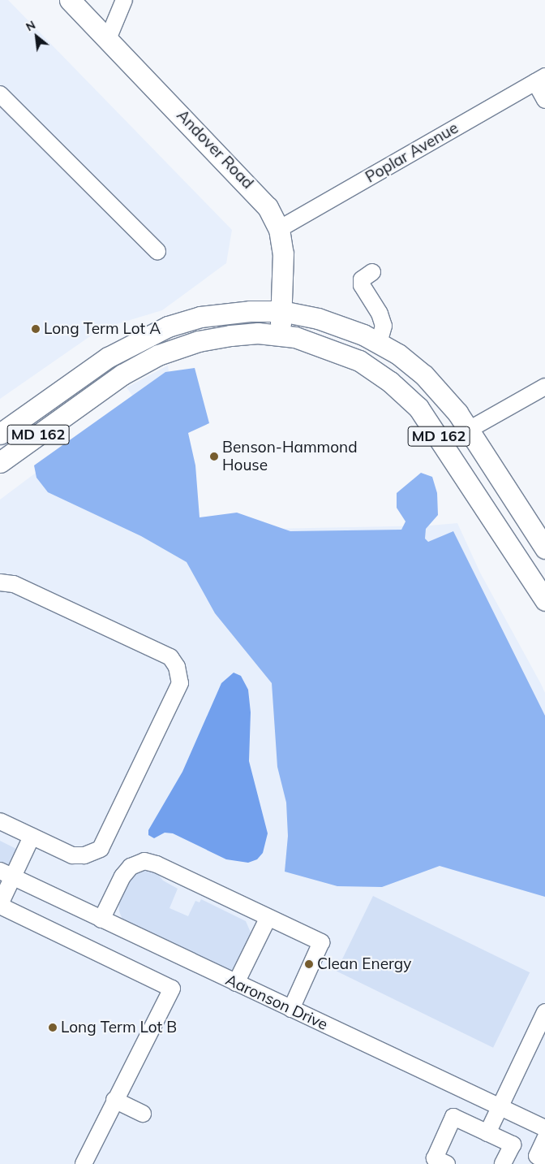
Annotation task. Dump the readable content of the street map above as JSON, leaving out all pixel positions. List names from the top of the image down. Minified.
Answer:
{"streets":{"main road":["Andover Road","MD 162"],"street":["Poplar Avenue","Aaronson Drive"]},"crossings":[["Andover Road","Poplar Avenue"],["Andover Road","MD 162"]],"places":["Long Term Lot A","Benson-Hammond House","Clean Energy","Long Term Lot B"],"north":"top left"}
